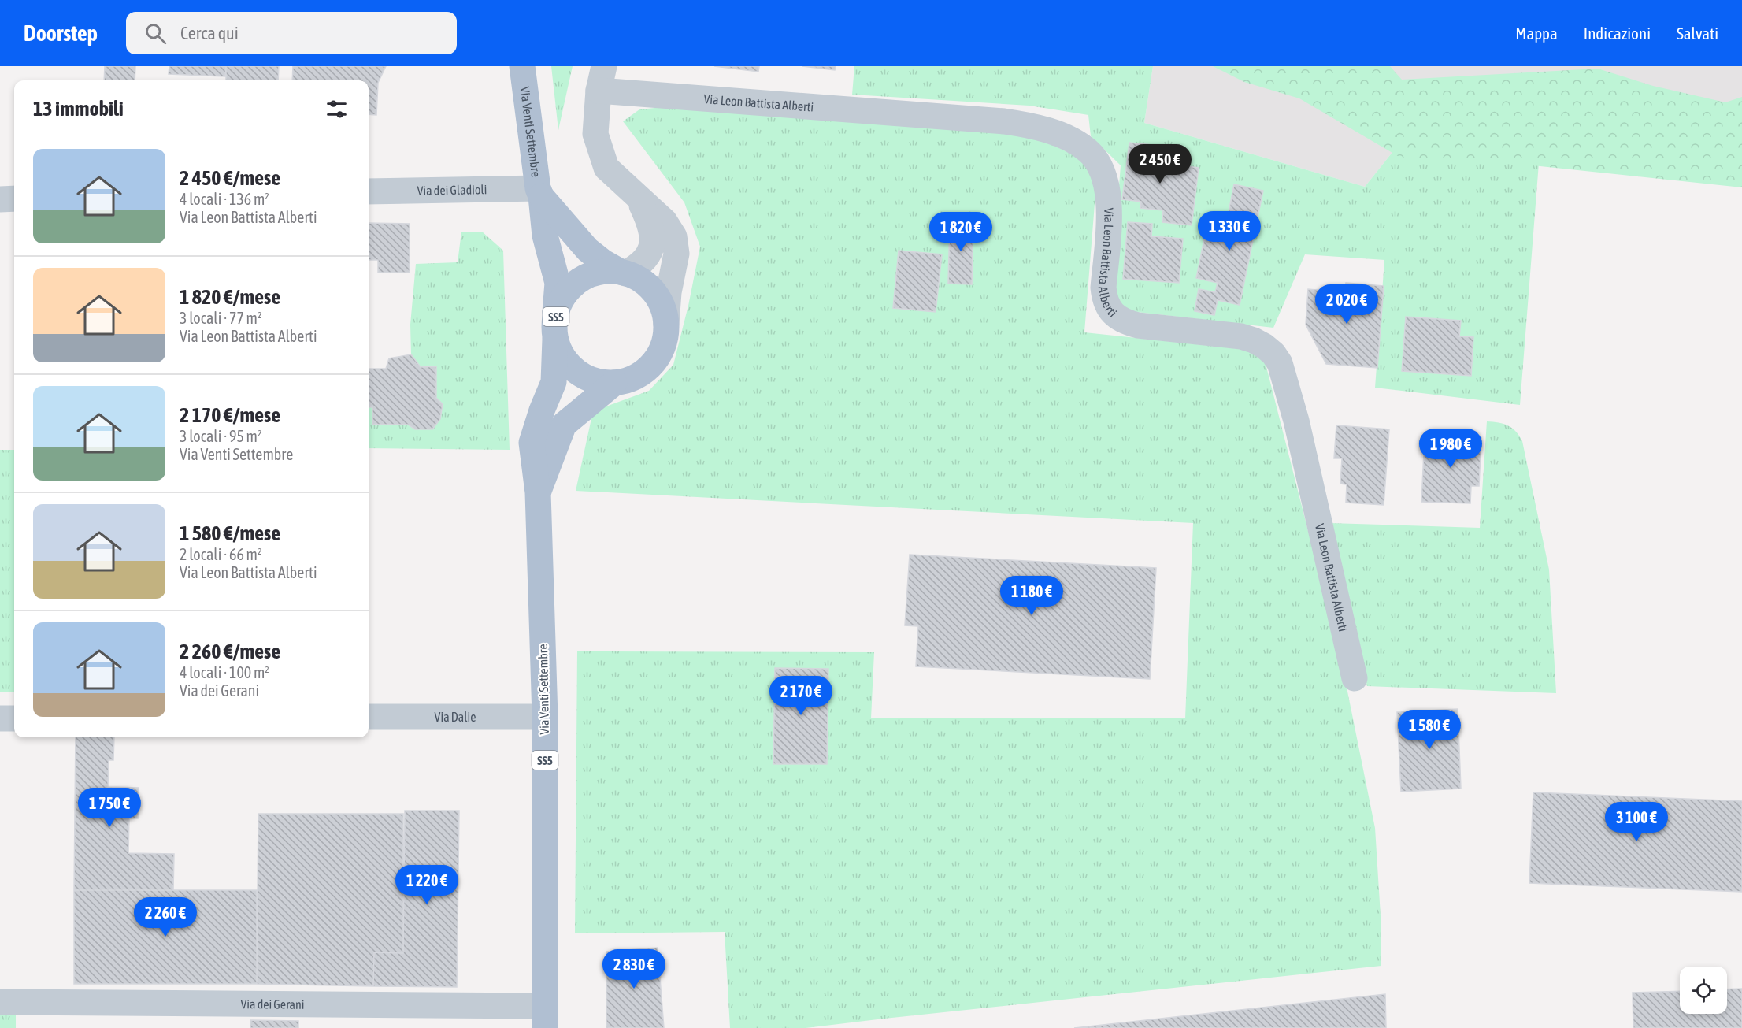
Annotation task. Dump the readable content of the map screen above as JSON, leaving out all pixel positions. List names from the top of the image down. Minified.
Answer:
{"streets":{"main road":["Via Venti Settembre","SS5"],"street":["Via Leon Battista Alberti","Via dei Gladioli","Via Dalie","Via dei Gerani"]},"crossings":[["Via Venti Settembre","Via dei Gladioli"],["Via Venti Settembre","Via Dalie"],["Via Venti Settembre","Via dei Gerani"]],"page":{"header":"Doorstep","search":"Cerca qui","nav":["Mappa","Indicazioni","Salvati"],"heading":"13 immobili","list":[{"name":"2 450 €/mese","note":"4 locali · 136 m² · Via Leon Battista Alberti"},{"name":"1 820 €/mese","note":"3 locali · 77 m² · Via Leon Battista Alberti"},{"name":"2 170 €/mese","note":"3 locali · 95 m² · Via Venti Settembre"},{"name":"1 580 €/mese","note":"2 locali · 66 m² · Via Leon Battista Alberti"},{"name":"2 260 €/mese","note":"4 locali · 100 m² · Via dei Gerani"}],"price":["2 450 €","1 330 €","1 820 €","2 020 €","1 980 €","1 180 €","2 170 €","1 580 €","1 750 €","3 100 €","1 220 €","2 260 €","2 830 €"]}}
